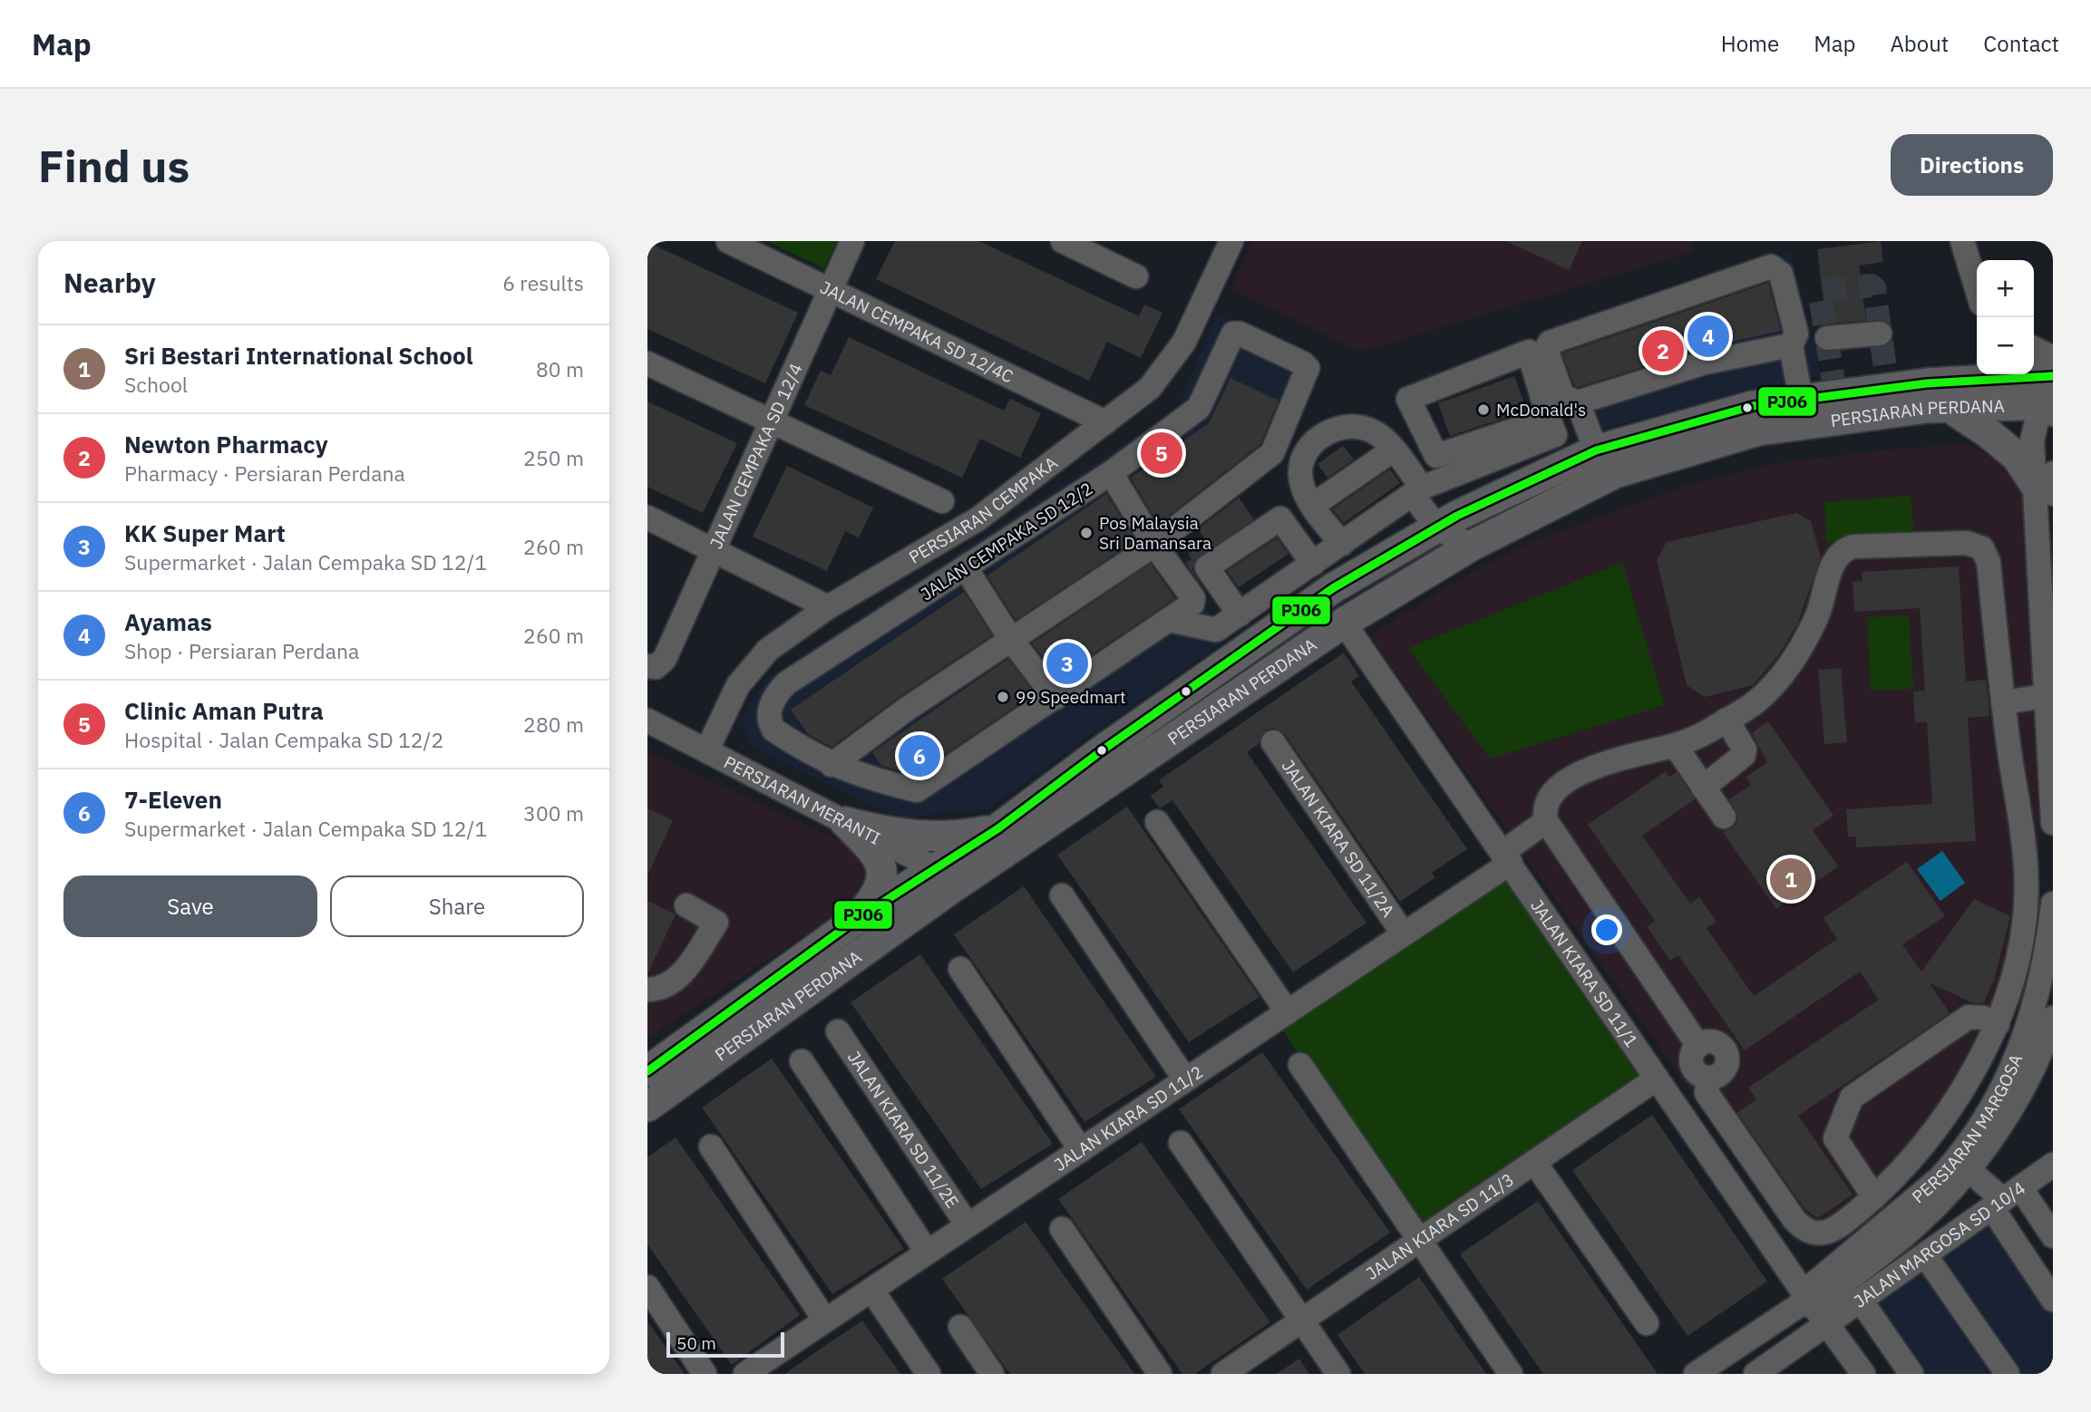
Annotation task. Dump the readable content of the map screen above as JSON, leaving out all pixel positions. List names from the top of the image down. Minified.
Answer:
{"streets":{"main road":["PERSIARAN PERDANA"],"street":["JALAN CEMPAKA SD 12/4C","JALAN CEMPAKA SD 12/4","PERSIARAN CEMPAKA","JALAN CEMPAKA SD 12/2","PERSIARAN MERANTI","JALAN KIARA SD 11/2A","JALAN KIARA SD 11/1","JALAN KIARA SD 11/2","PERSIARAN MARGOSA","JALAN KIARA SD 11/2E","JALAN KIARA SD 11/3","JALAN MARGOSA SD 10/4"]},"crossings":[["JALAN CEMPAKA SD 12/4C","JALAN CEMPAKA SD 12/4"],["JALAN CEMPAKA SD 12/4C","PERSIARAN CEMPAKA"],["PERSIARAN PERDANA","PERSIARAN MERANTI"],["PERSIARAN PERDANA","JALAN KIARA SD 11/1"],["PERSIARAN CEMPAKA","PERSIARAN MERANTI"],["JALAN KIARA SD 11/2A","JALAN KIARA SD 11/2"],["JALAN KIARA SD 11/1","JALAN KIARA SD 11/2"],["JALAN KIARA SD 11/1","PERSIARAN MARGOSA"],["JALAN KIARA SD 11/1","JALAN KIARA SD 11/3"],["JALAN KIARA SD 11/1","JALAN MARGOSA SD 10/4"],["JALAN KIARA SD 11/2","JALAN KIARA SD 11/2E"],["PERSIARAN MARGOSA","JALAN MARGOSA SD 10/4"]],"places":["McDonald's","Pos Malaysia Sri Damansara","99 Speedmart"],"lines":["transit line PJ06"],"scale_bar":"50 m","page":{"header":"Map","nav":["Home","Map","About","Contact"],"buttons":["Directions",["Save","Share"]],"title":"Find us","heading":["Nearby","6 results"],"map_buttons":["+","−"],"pins":["4","2","5","3","6","1"],"list":[{"mark":"1","name":"Sri Bestari International School","note":"School","value":"80 m"},{"mark":"2","name":"Newton Pharmacy","note":"Pharmacy · Persiaran Perdana","value":"250 m"},{"mark":"3","name":"KK Super Mart","note":"Supermarket · Jalan Cempaka SD 12/1","value":"260 m"},{"mark":"4","name":"Ayamas","note":"Shop · Persiaran Perdana","value":"260 m"},{"mark":"5","name":"Clinic Aman Putra","note":"Hospital · Jalan Cempaka SD 12/2","value":"280 m"},{"mark":"6","name":"7-Eleven","note":"Supermarket · Jalan Cempaka SD 12/1","value":"300 m"}],"scale":"50 m"}}
